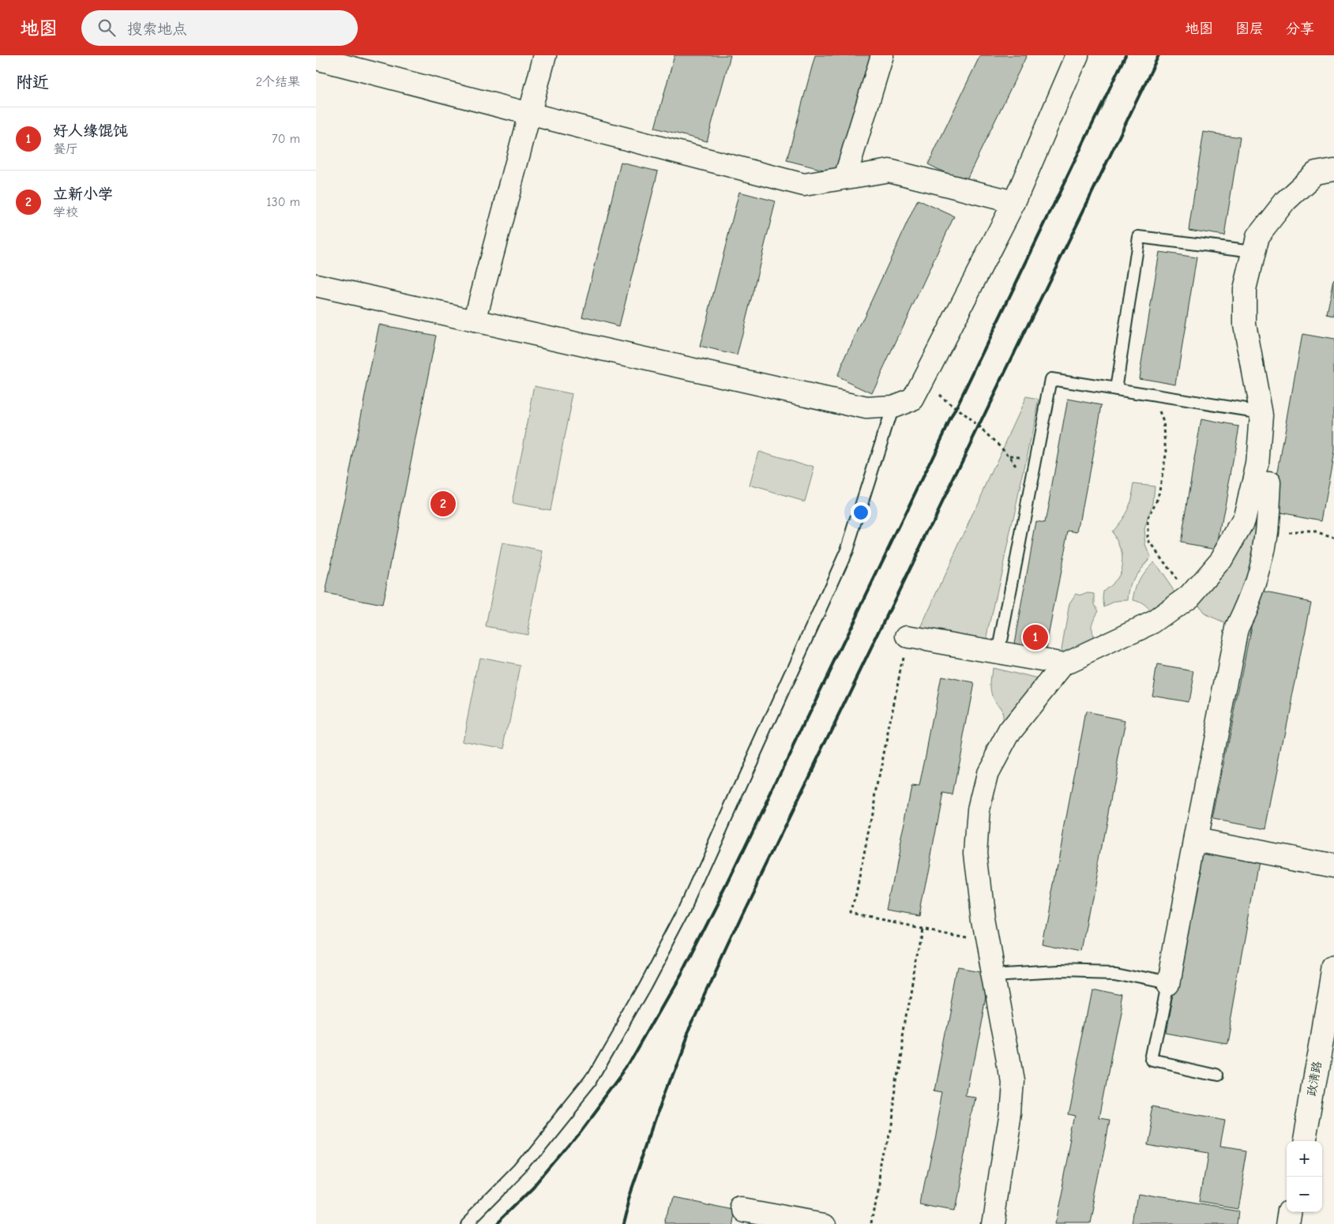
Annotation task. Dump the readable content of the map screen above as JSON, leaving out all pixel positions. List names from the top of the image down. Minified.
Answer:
{"streets":{"street":["政清路"]},"page":{"header":"地图","search":"搜索地点","nav":["地图","图层","分享"],"heading":["附近","2个结果"],"list":[{"mark":"1","name":"好人缘馄饨","note":"餐厅","value":"70 m"},{"mark":"2","name":"立新小学","note":"学校","value":"130 m"}],"pins":["2","1"],"map_buttons":["+","−"]}}
